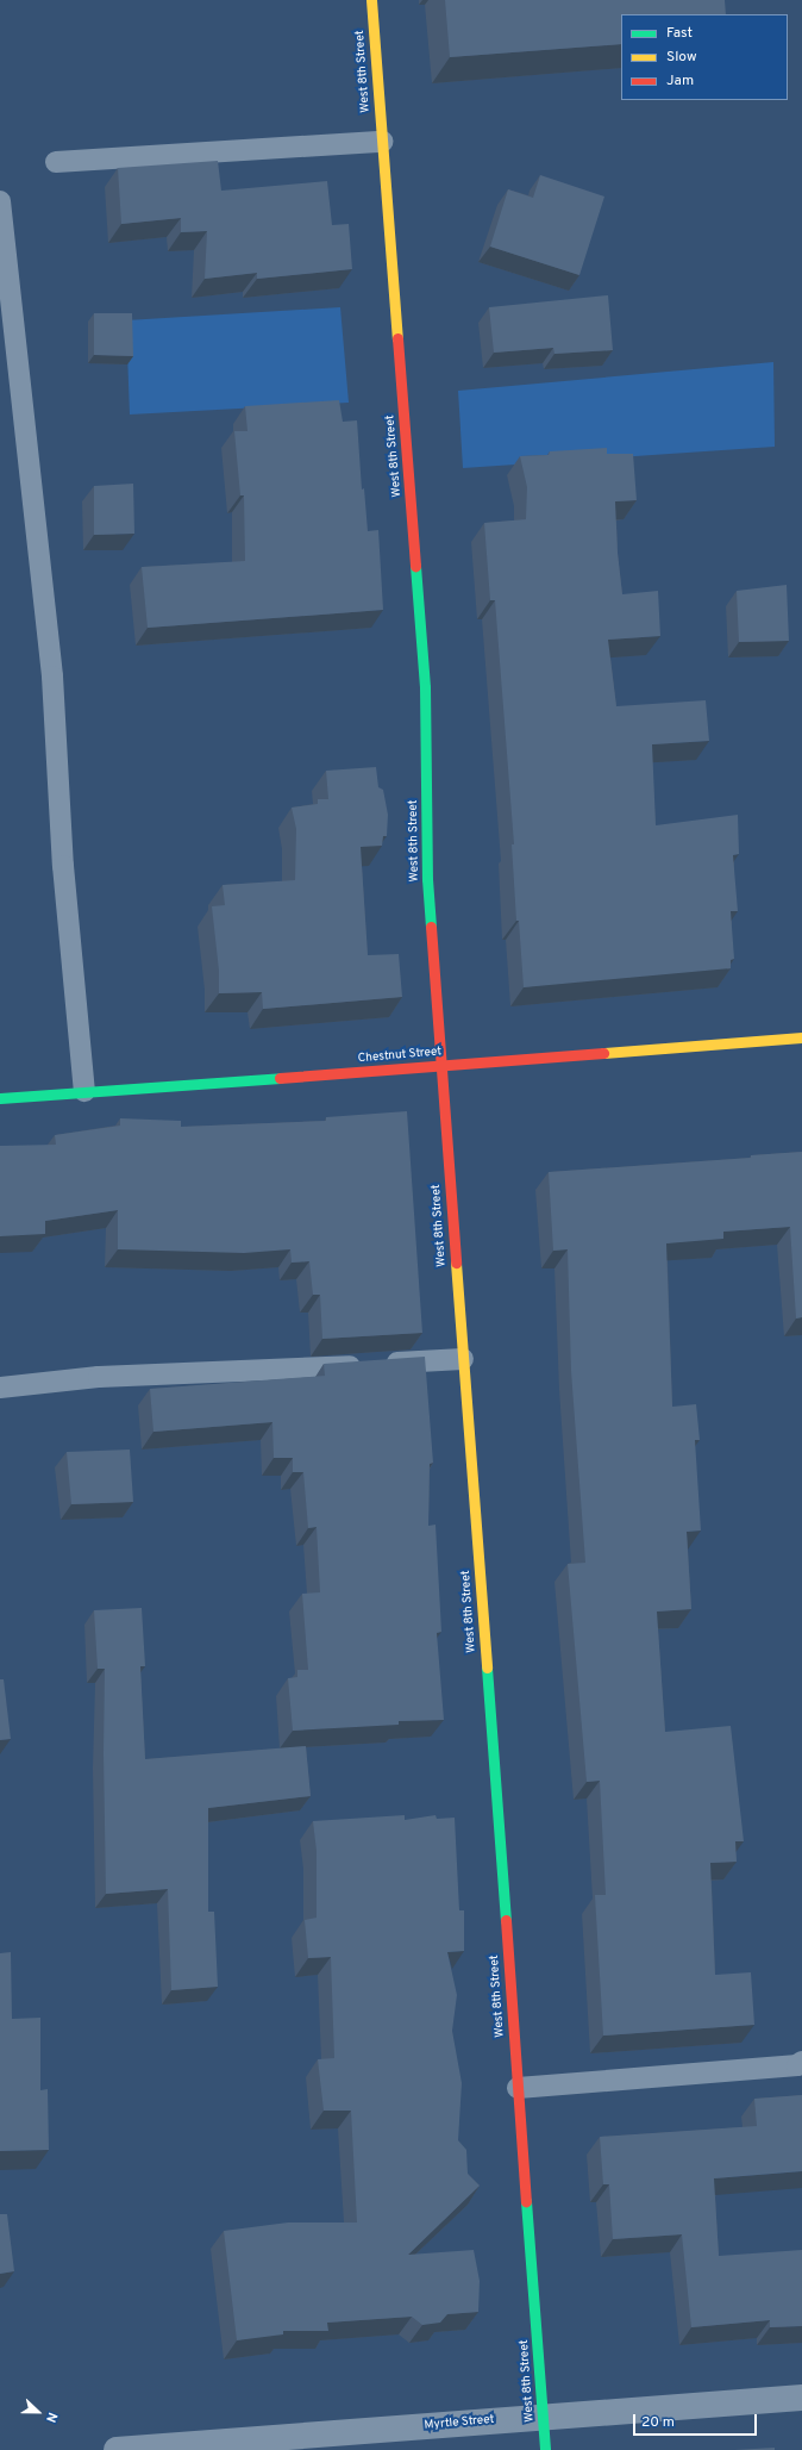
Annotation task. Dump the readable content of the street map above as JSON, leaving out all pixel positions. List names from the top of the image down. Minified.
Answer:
{"streets":{"street":["West 8th Street","Chestnut Street","Myrtle Street"]},"crossings":[["West 8th Street","Chestnut Street"],["West 8th Street","Myrtle Street"]],"legend":["Fast","Slow","Jam"],"scale_bar":"20 m","north":"right"}
